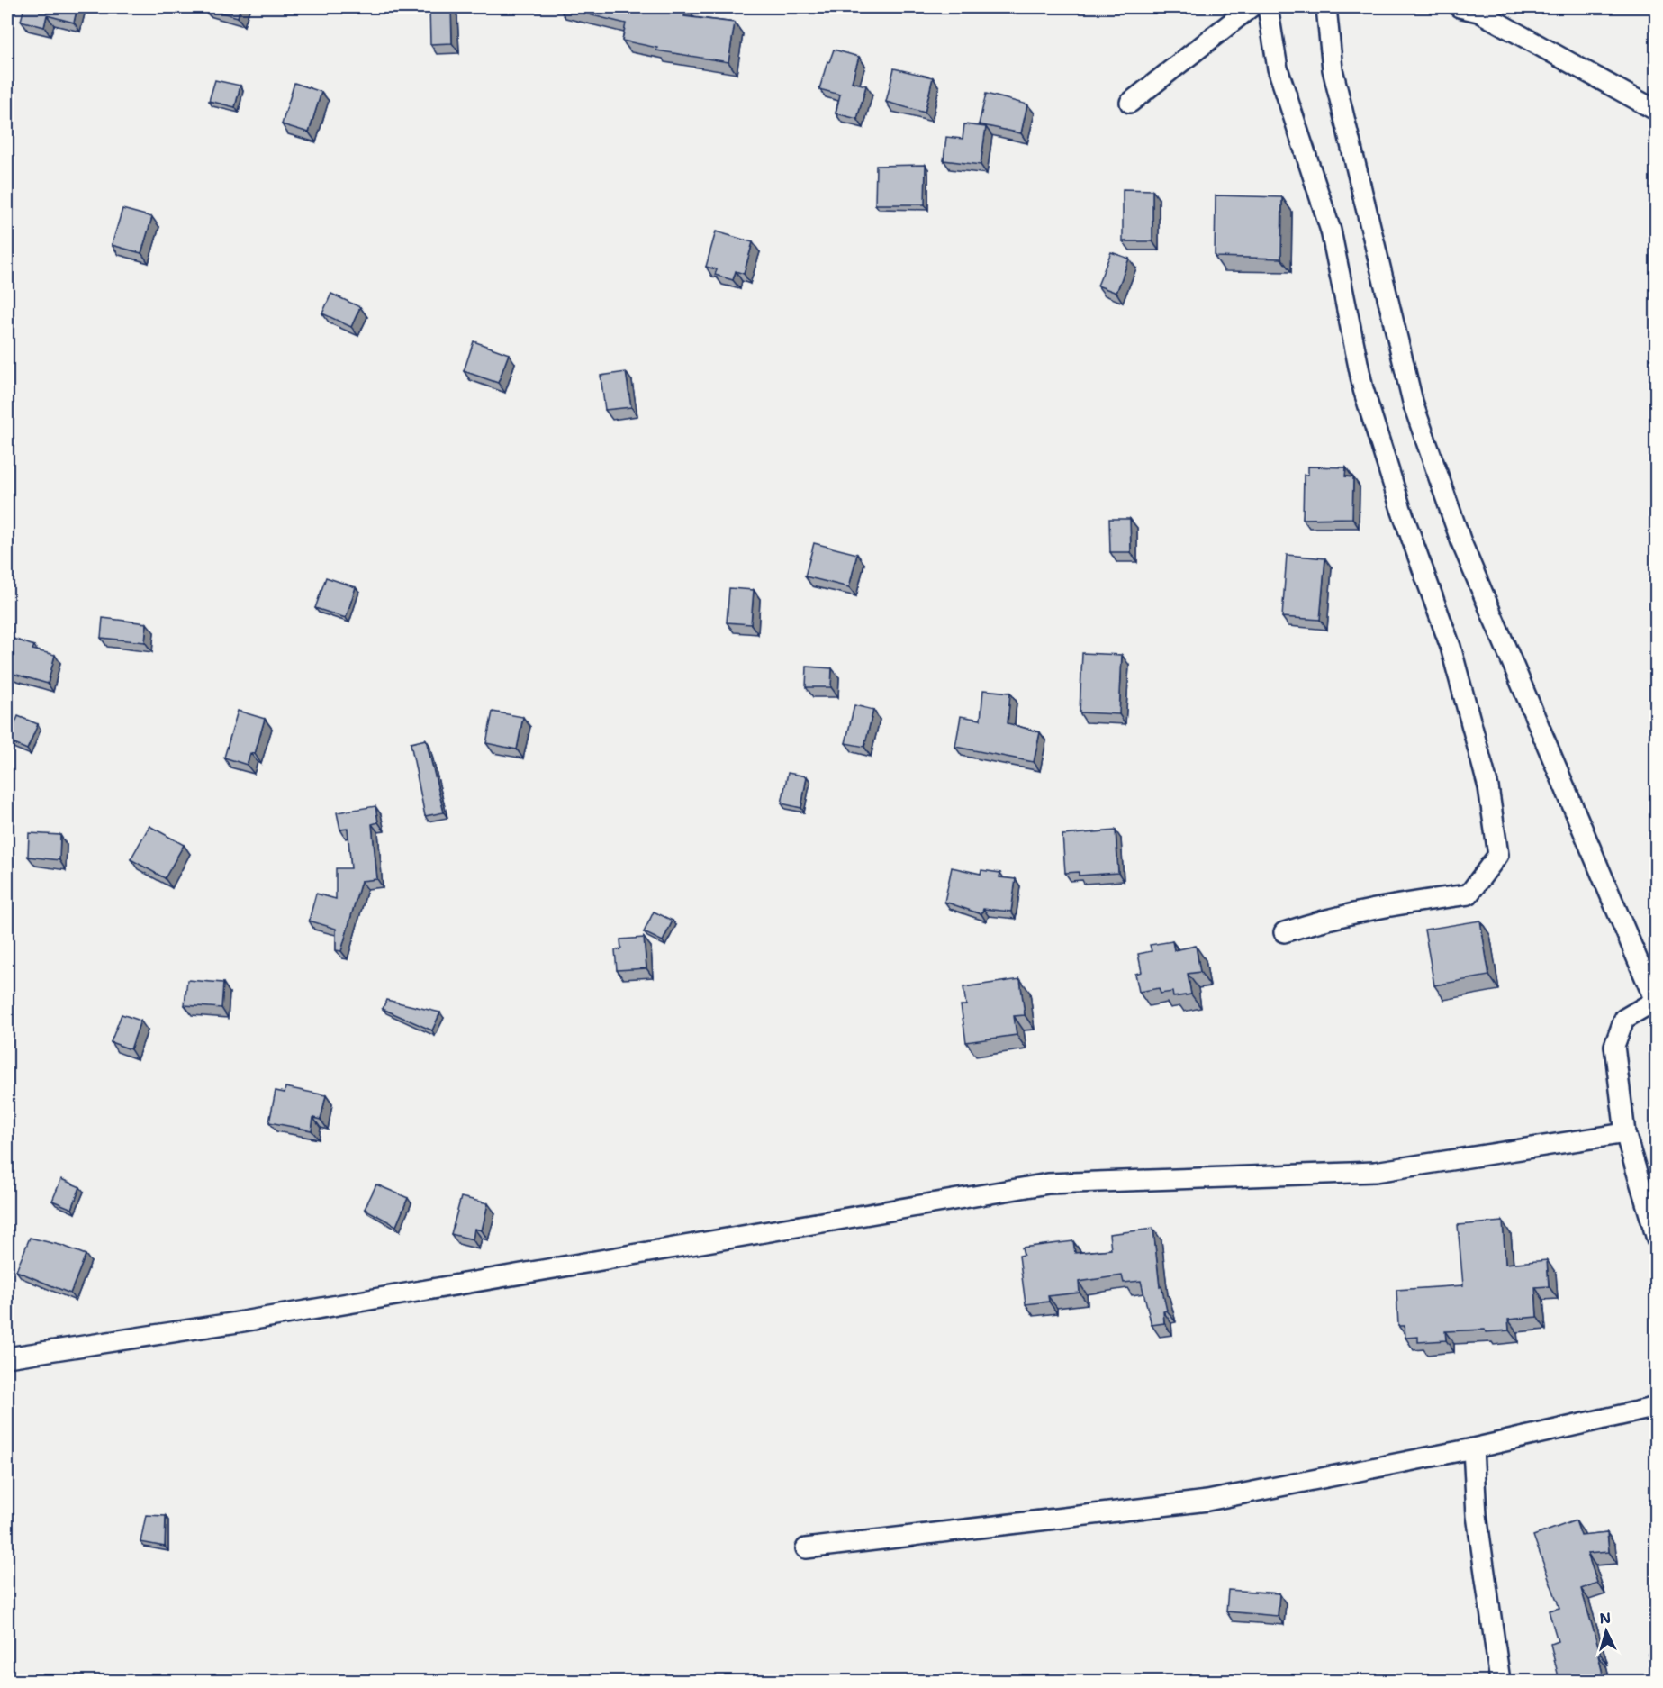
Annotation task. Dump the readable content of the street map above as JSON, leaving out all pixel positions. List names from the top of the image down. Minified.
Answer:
{"north":"top"}
